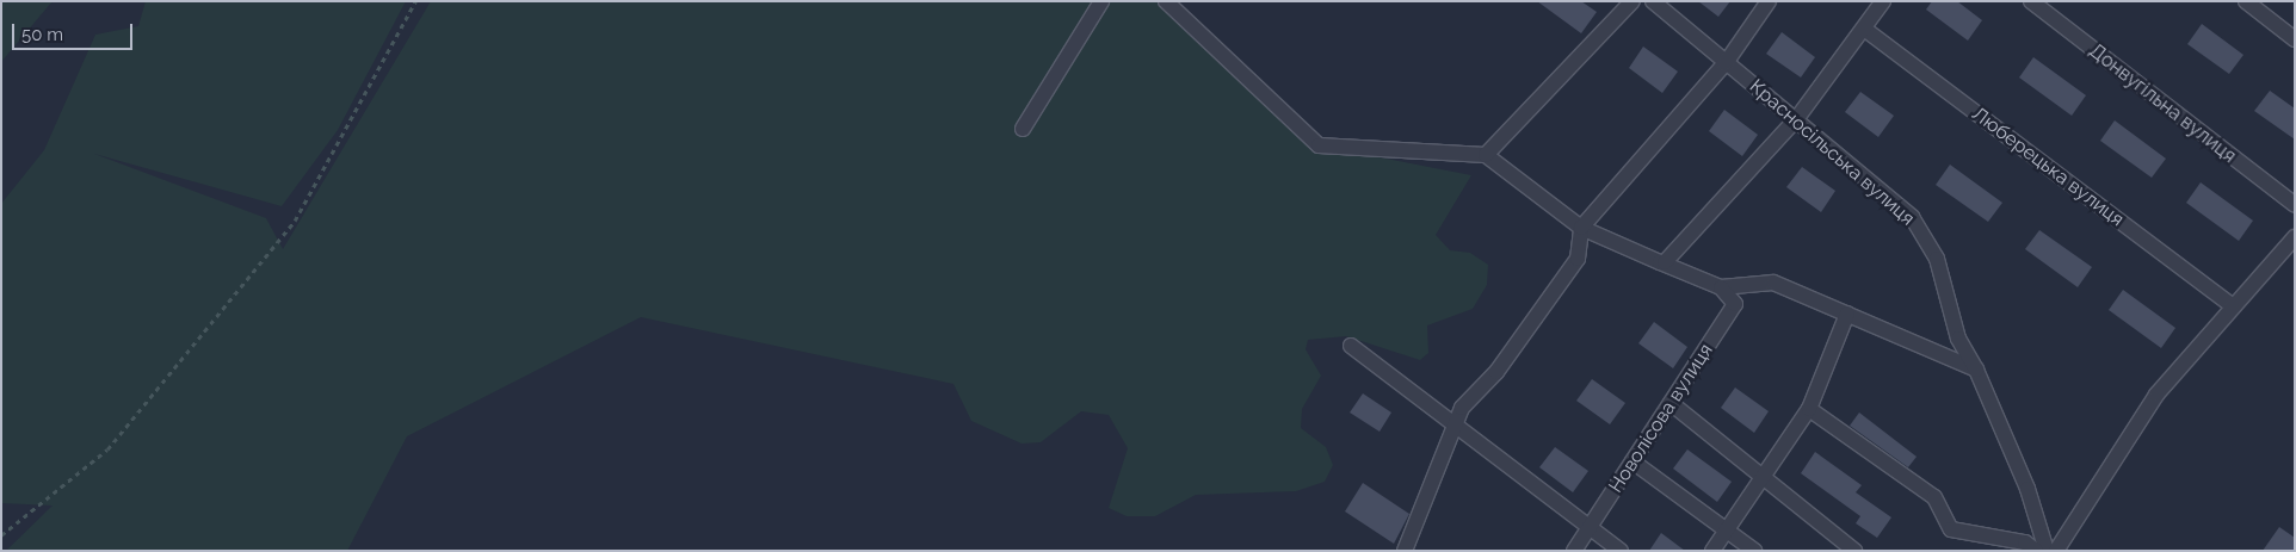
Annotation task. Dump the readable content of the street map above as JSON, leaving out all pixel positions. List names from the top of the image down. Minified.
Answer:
{"streets":{"street":["Донвугільна вулиця","Красносільська вулиця","Люберецька вулиця","Новолісова вулиця"]},"scale_bar":"50 m"}
